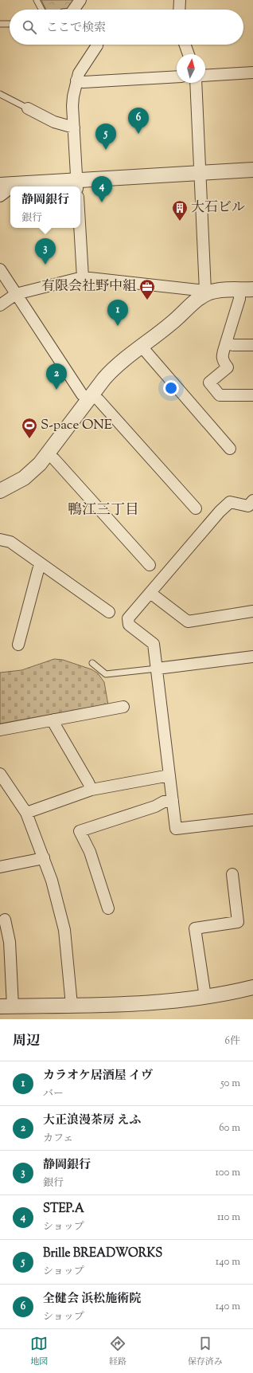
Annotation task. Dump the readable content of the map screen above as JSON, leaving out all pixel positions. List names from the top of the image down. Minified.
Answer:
{"districts":["鴨江三丁目"],"places":{"building":["大石ビル"],"office":["有限会社野中組"],"sports":["S-pace ONE"]},"north":"top","page":{"search":"ここで検索","pins":["6","5","4","3","1","2"],"popup":["静岡銀行","銀行"],"heading":["周辺","6件"],"list":[{"mark":"1","name":"カラオケ居酒屋 イヴ","note":"バー","value":"50 m"},{"mark":"2","name":"大正浪漫茶房 えふ","note":"カフェ","value":"60 m"},{"mark":"3","name":"静岡銀行","note":"銀行","value":"100 m"},{"mark":"4","name":"STEP.A","note":"ショップ","value":"110 m"},{"mark":"5","name":"Brille BREADWORKS","note":"ショップ","value":"140 m"},{"mark":"6","name":"全健会 浜松施術院","note":"ショップ","value":"140 m"}],"nav":["地図","経路","保存済み"]}}
